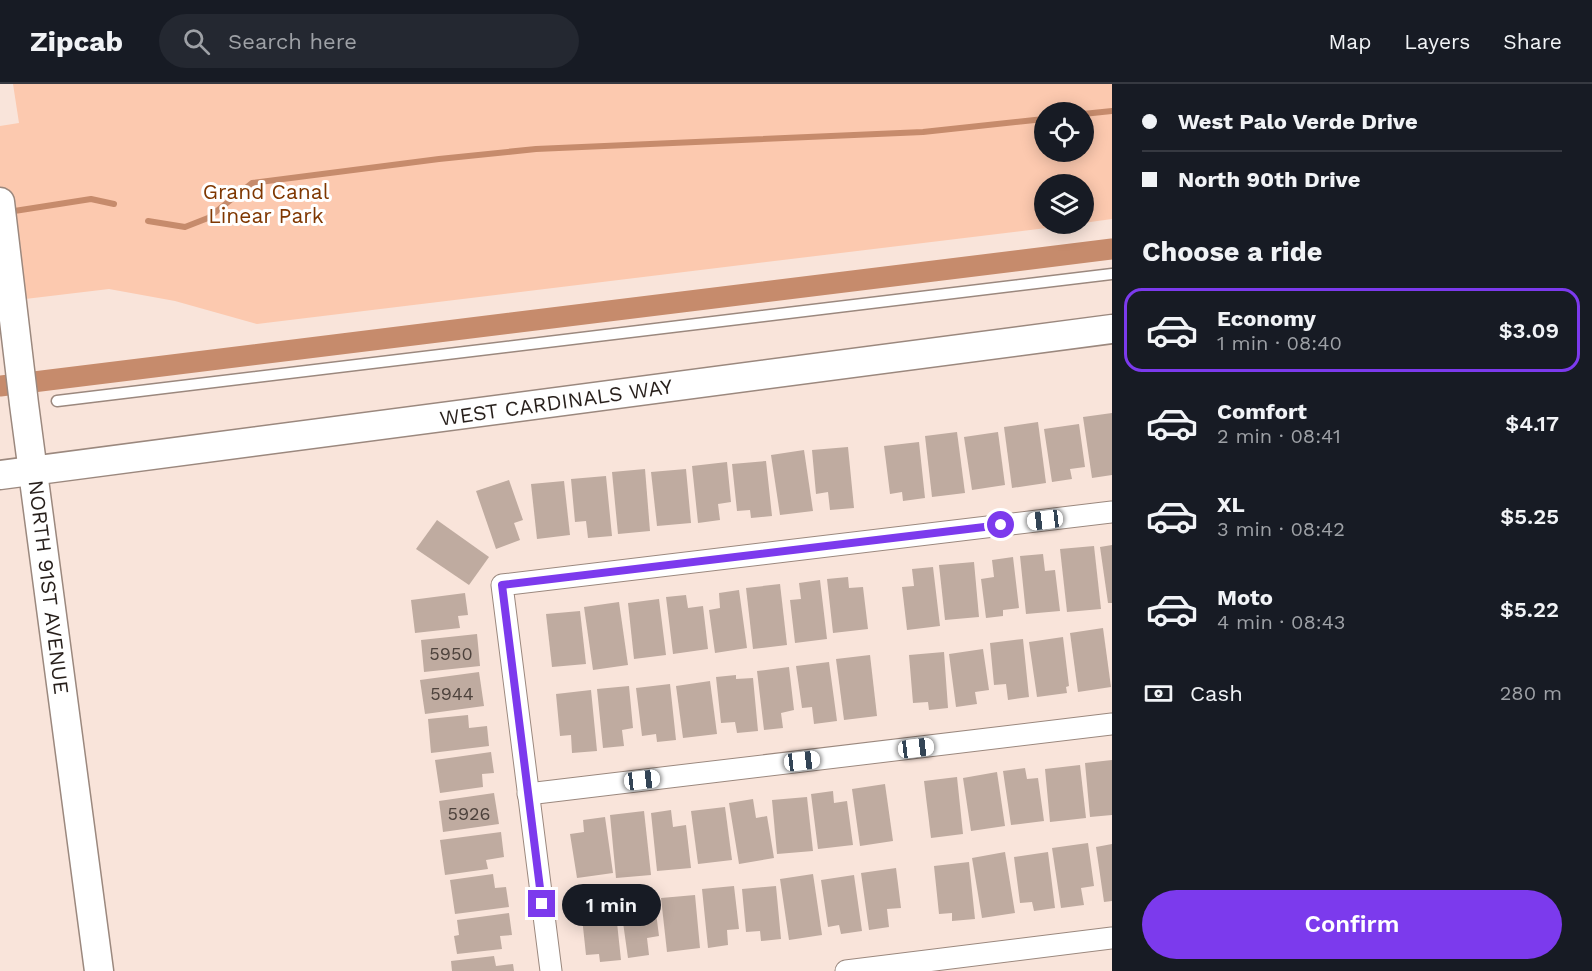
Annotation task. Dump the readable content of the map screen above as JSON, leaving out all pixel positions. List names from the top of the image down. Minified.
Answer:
{"streets":{"main road":["WEST CARDINALS WAY","NORTH 91ST AVENUE"]},"crossings":[["WEST CARDINALS WAY","NORTH 91ST AVENUE"]],"parks":["Grand Canal Linear Park"],"house_numbers":["5950","5944","5926"],"page":{"header":"Zipcab","search":"Search here","nav":["Map","Layers","Share"],"banner":["West Palo Verde Drive","North 90th Drive"],"heading":"Choose a ride","list":[{"name":"Economy","note":"1 min · 08:40","value":"$3.09"},{"name":"Comfort","note":"2 min · 08:41","value":"$4.17"},{"name":"XL","note":"3 min · 08:42","value":"$5.25"},{"name":"Moto","note":"4 min · 08:43","value":"$5.22"}],"pay":["Cash","280 m"],"buttons":"Confirm","bubble":"1 min"}}
